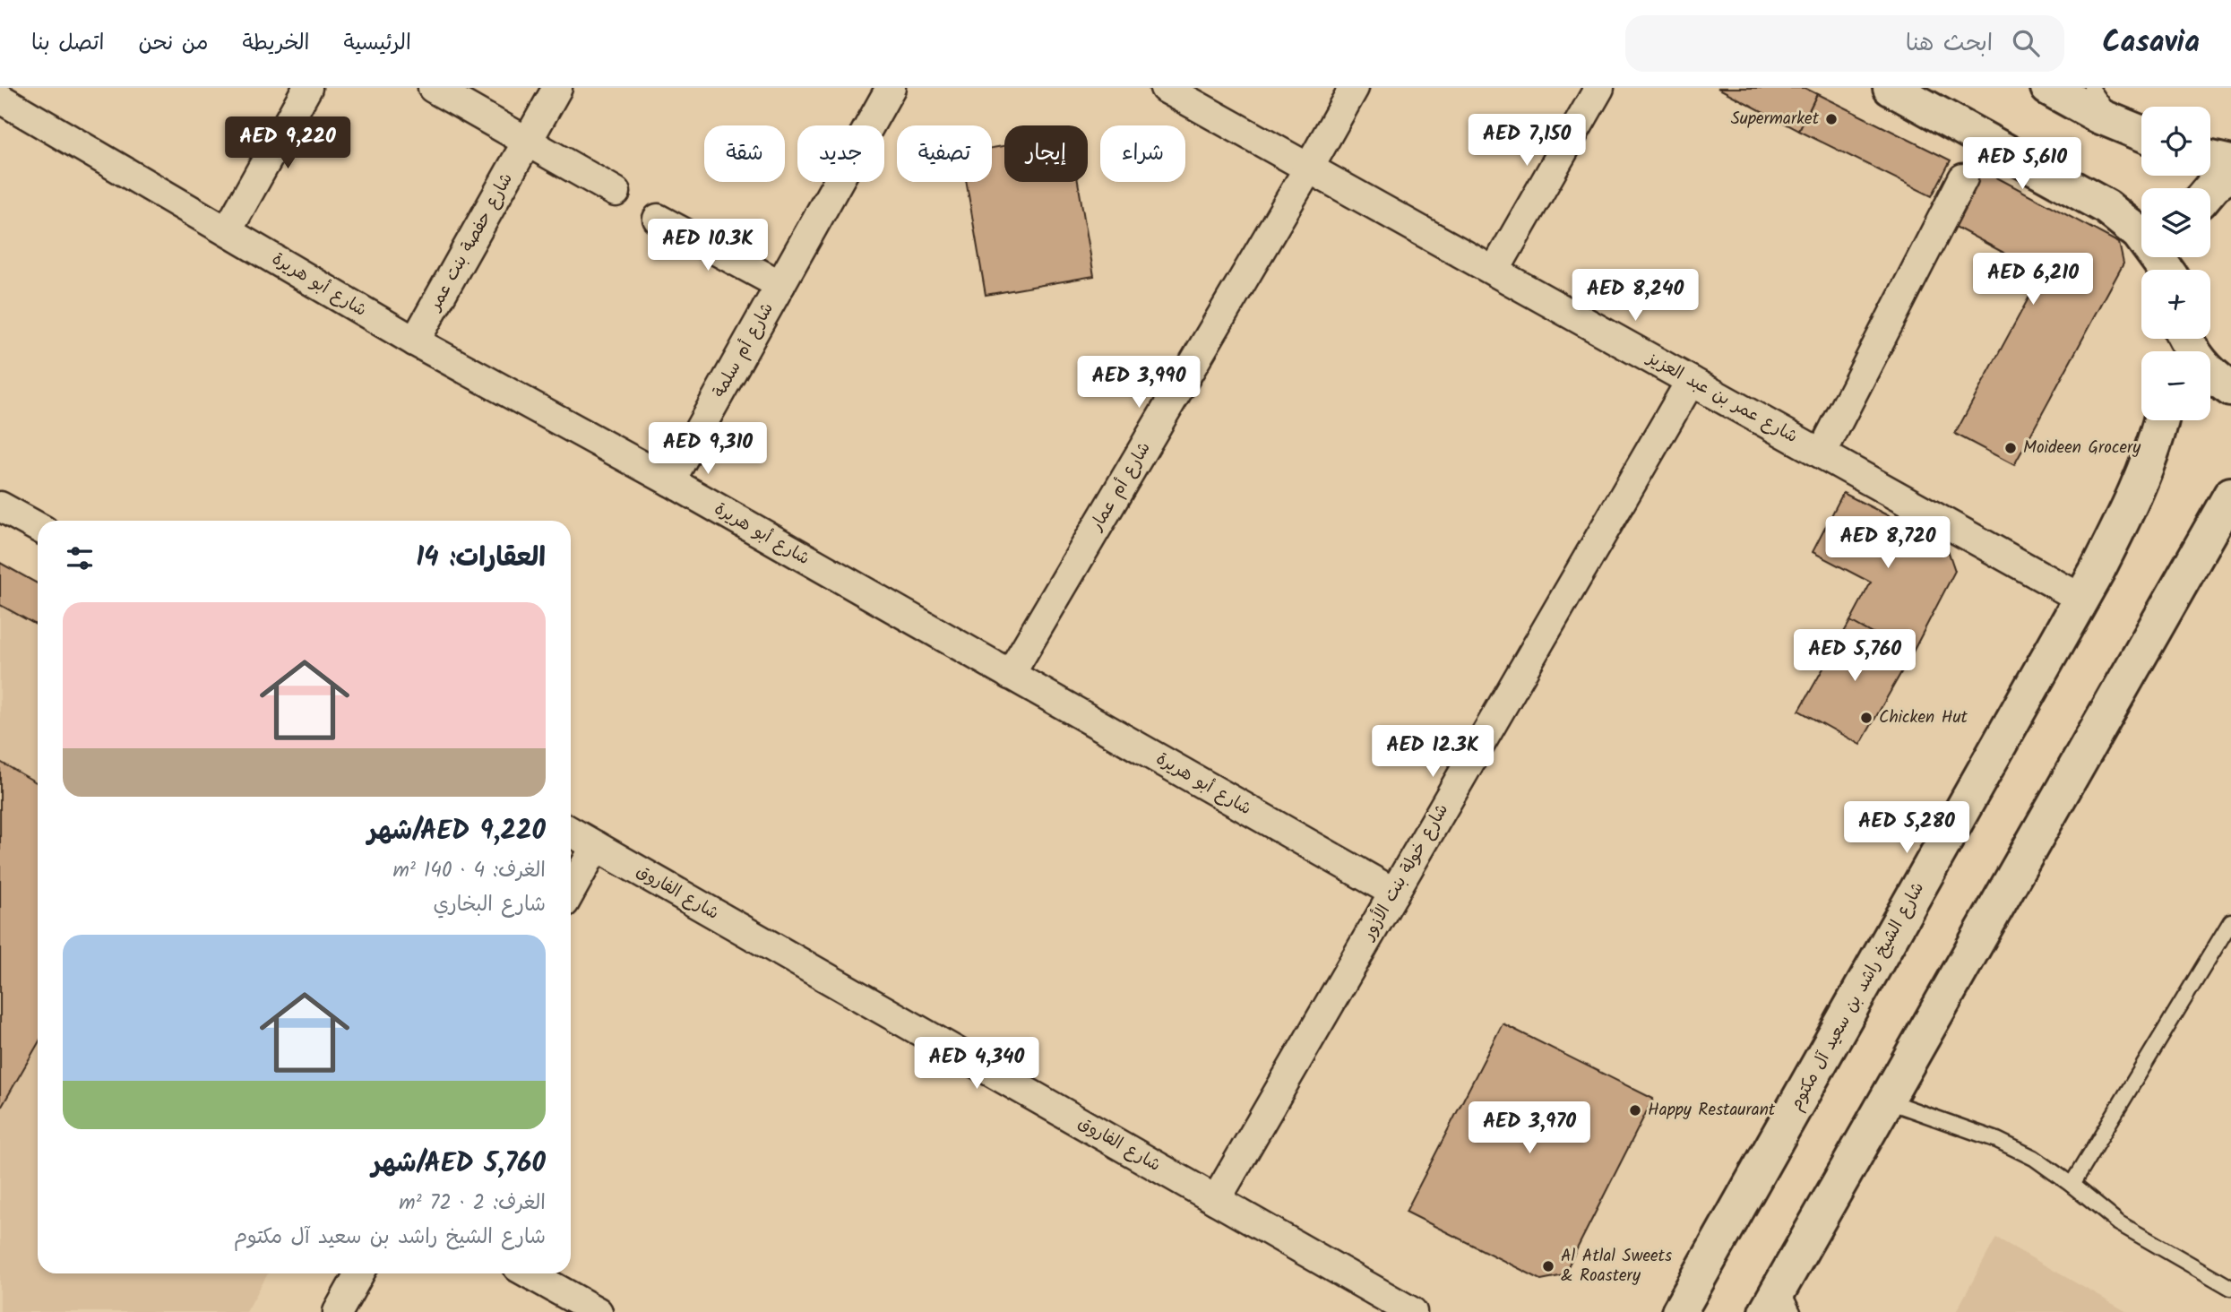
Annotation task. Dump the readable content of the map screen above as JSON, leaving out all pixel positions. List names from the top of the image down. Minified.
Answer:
{"streets":{"street":["شارع حفصة بنت عمر","شارع أبو هريرة","شارع أم سلمة","شارع عمر بن عبد العزيز","شارع أم عمار","شارع خولة بنت الأزور","شارع الفاروق","شارع الشيخ راشد بن سعيد آل مكتوم"]},"crossings":[["شارع حفصة بنت عمر","شارع أبو هريرة"],["شارع أبو هريرة","شارع أم سلمة"],["شارع أبو هريرة","شارع أم عمار"],["شارع أبو هريرة","شارع خولة بنت الأزور"],["شارع عمر بن عبد العزيز","شارع أم عمار"],["شارع عمر بن عبد العزيز","شارع خولة بنت الأزور"],["شارع عمر بن عبد العزيز","شارع الشيخ راشد بن سعيد آل مكتوم"],["شارع خولة بنت الأزور","شارع الفاروق"]],"places":["Supermarket","Moideen Grocery","Chicken Hut","Happy Restaurant","Al Atlal Sweets & Roastery"],"page":{"header":"Casavia","search":"ابحث هنا","nav":["الرئيسية","الخريطة","من نحن","اتصل بنا"],"map_buttons":["+","−"],"price":["AED 7,150","AED 9,220","AED 5,610","AED 10.3K","AED 6,210","AED 8,240","AED 3,990","AED 9,310","AED 8,720","AED 5,760","AED 12.3K","AED 5,280","AED 4,340","AED 3,970"],"chip":["شراء","إيجار","تصفية","جديد","شقة"],"heading":"العقارات: 14","list":[{"name":"AED 9,220/شهر","note":"الغرف: 4 · 140 m² · شارع البخاري"},{"name":"AED 5,760/شهر","note":"الغرف: 2 · 72 m² · شارع الشيخ راشد بن سعيد آل مكتوم"}]}}
